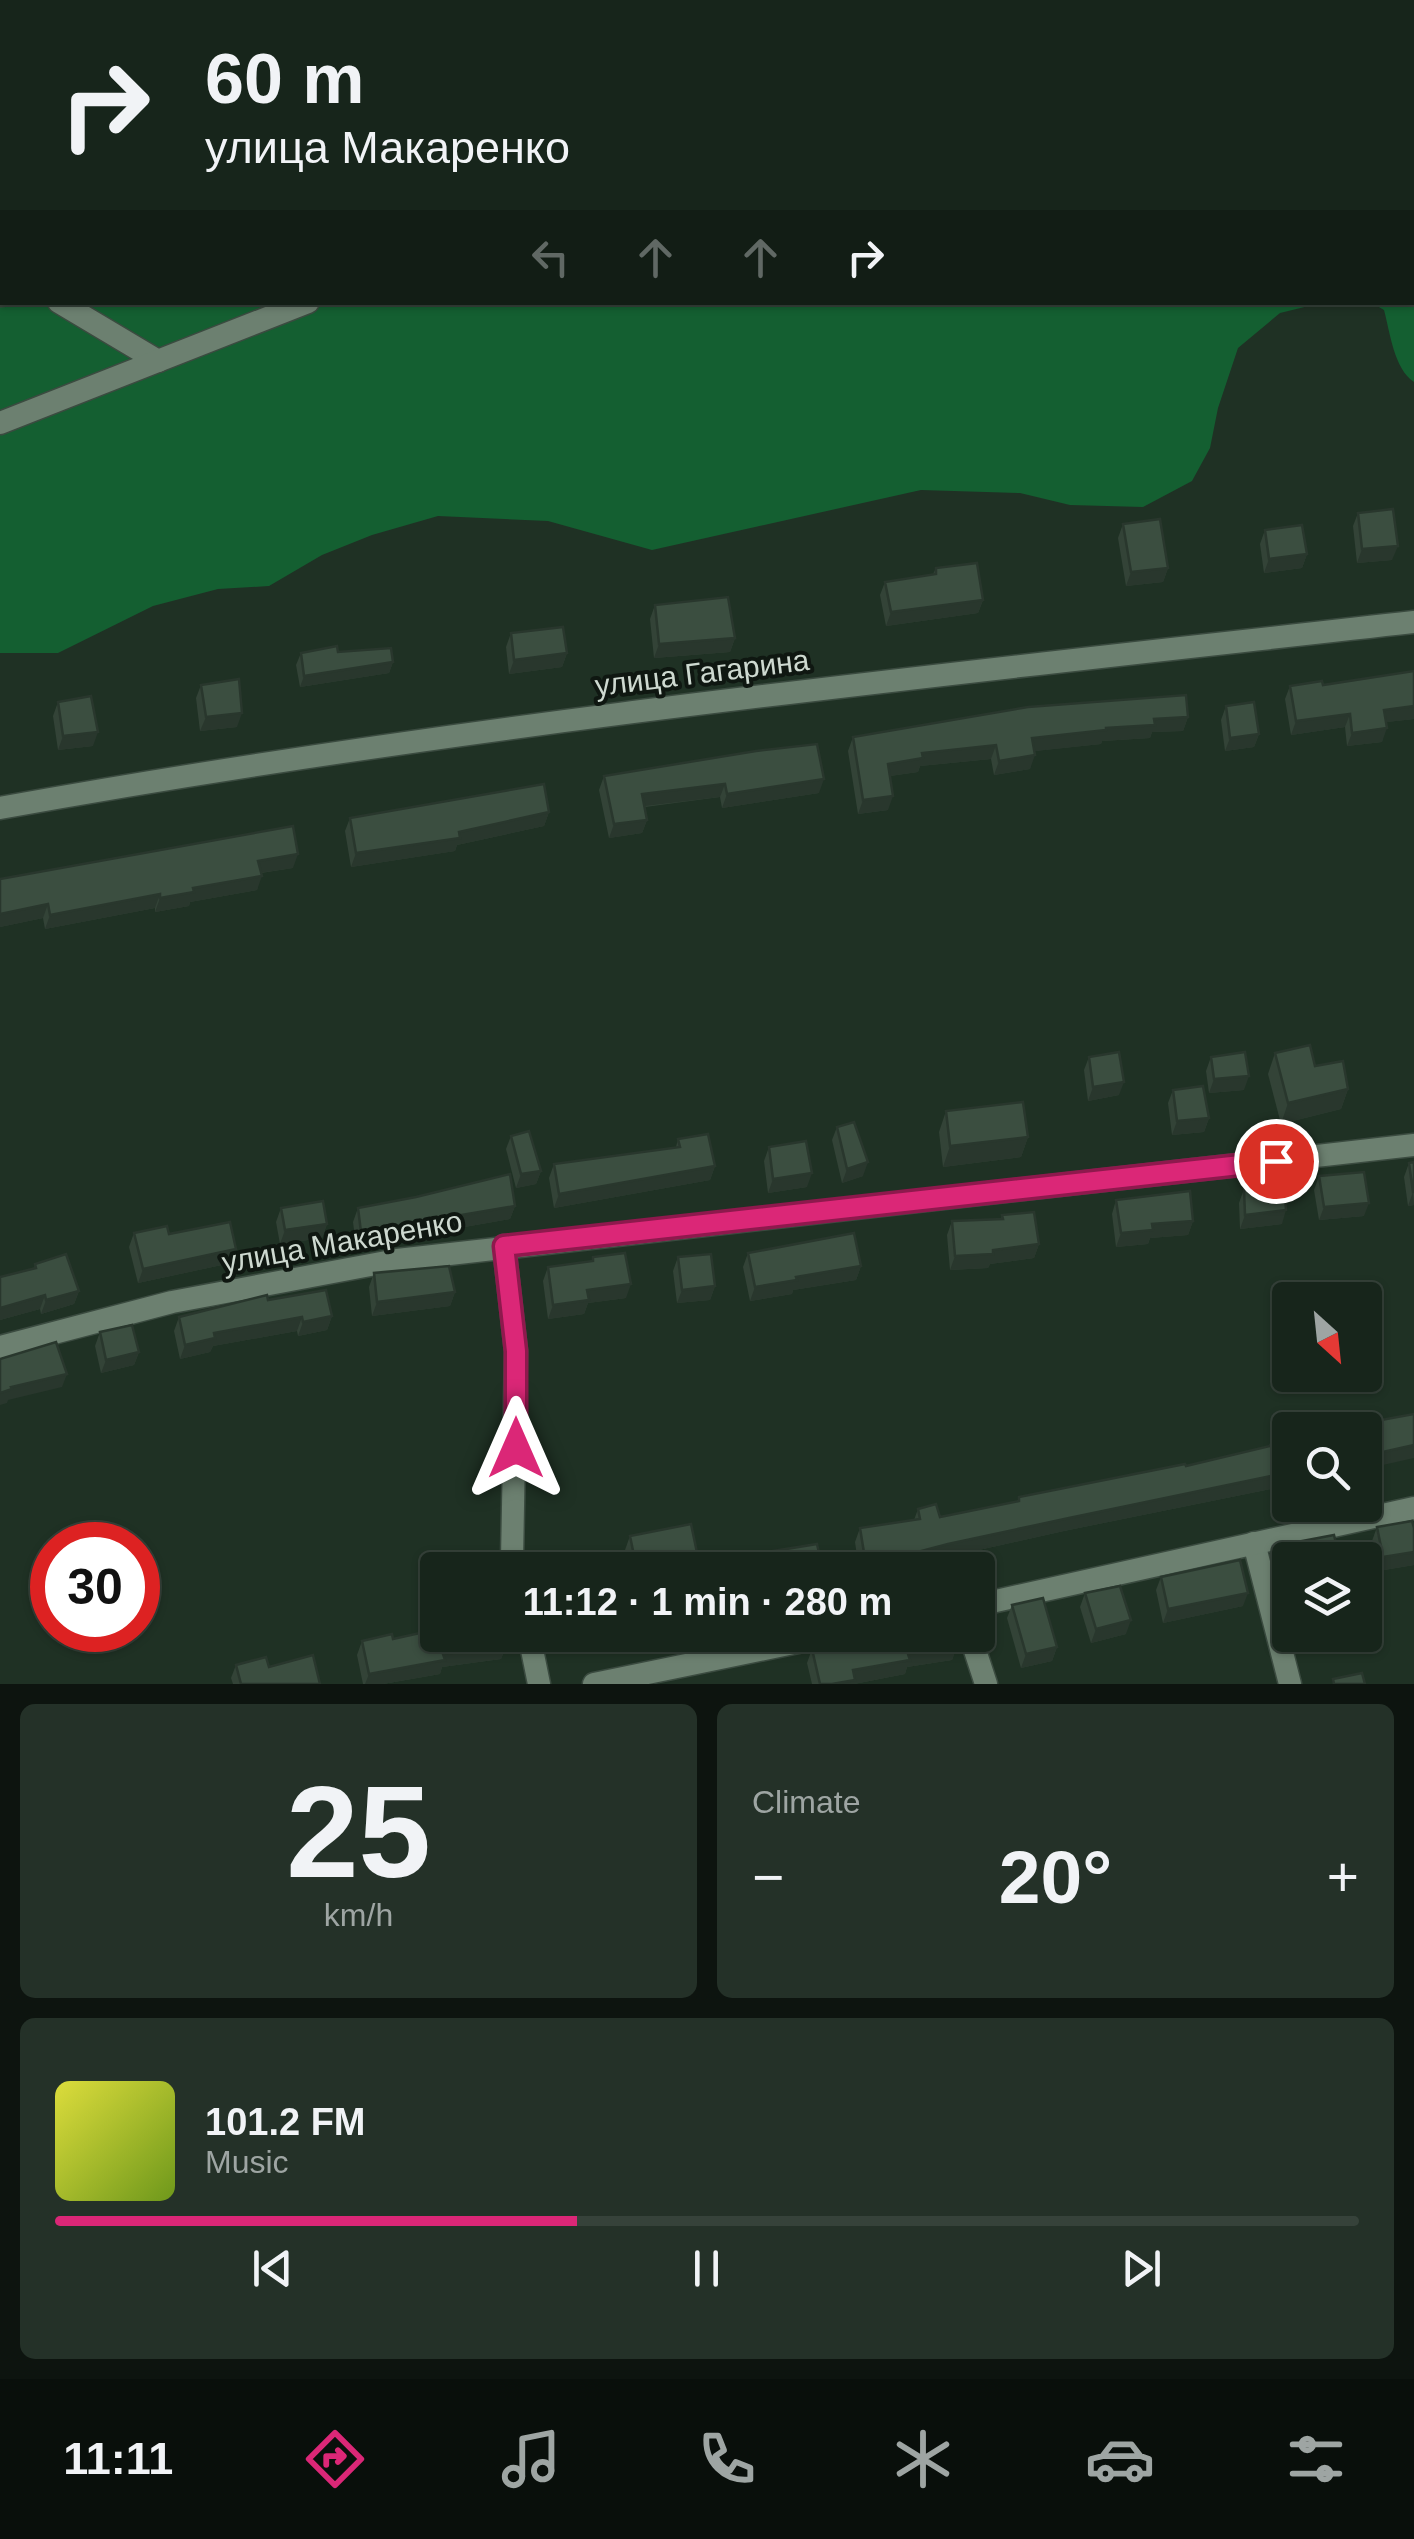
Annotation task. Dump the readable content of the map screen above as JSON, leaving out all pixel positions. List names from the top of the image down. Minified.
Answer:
{"streets":{"street":["улица Гагарина","улица Макаренко"]},"north":"bottom right","page":{"turn":["60 m","улица Макаренко"],"limit":"30","trip":"11:12 · 1 min · 280 m","tile":[["25","km/h"],"Climate"],"heat":["−","20°","+"],"song":["101.2 FM","Music"],"tabs":"11:11"}}
